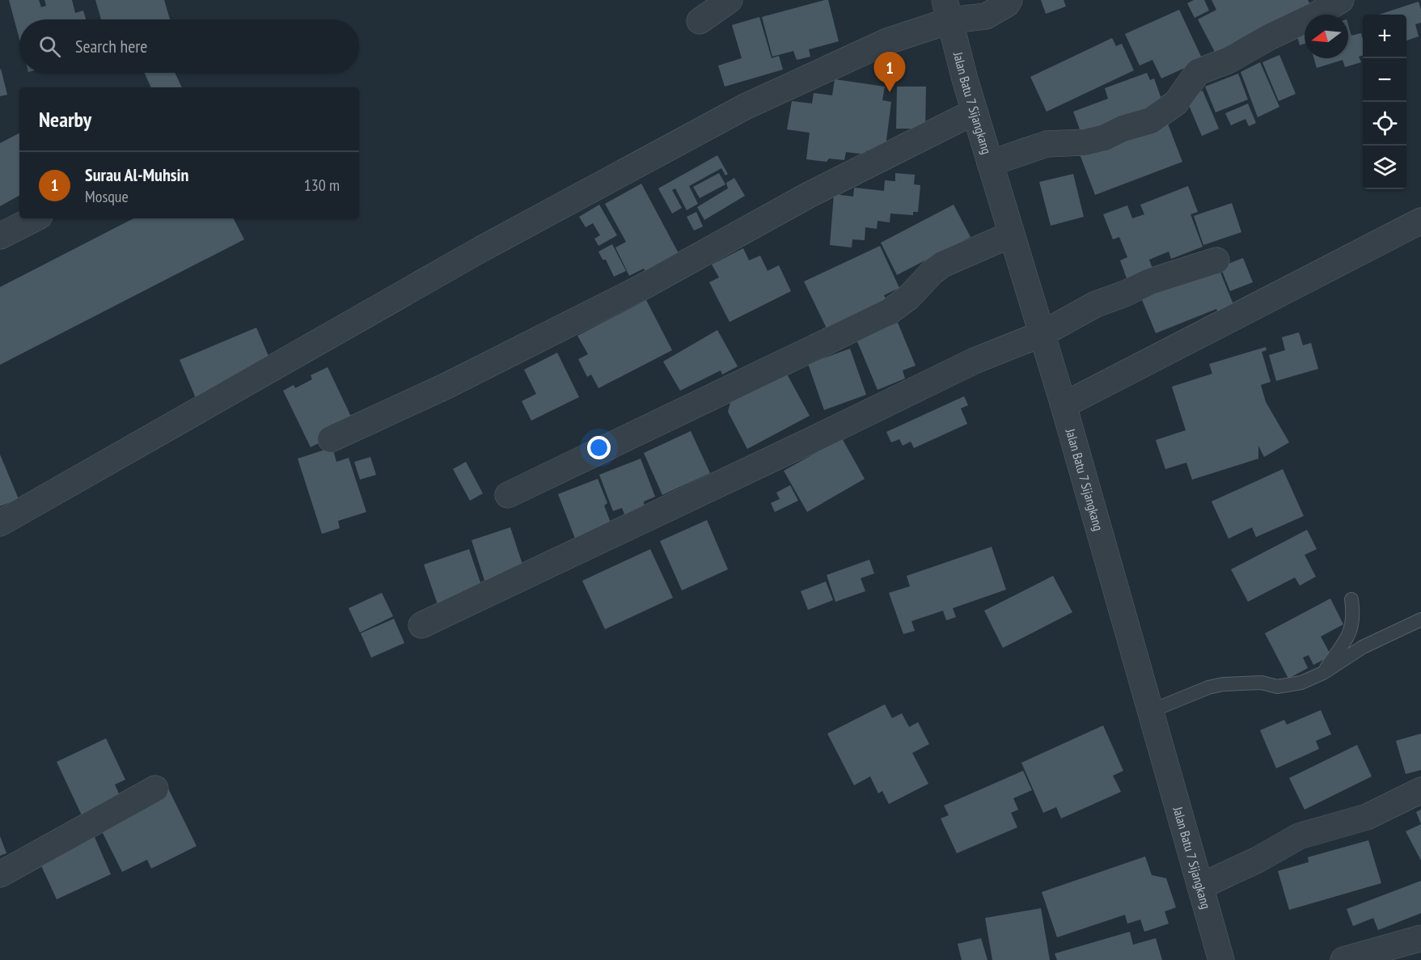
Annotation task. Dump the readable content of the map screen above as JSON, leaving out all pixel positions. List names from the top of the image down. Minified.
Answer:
{"streets":{"street":["Jalan Batu 7 Sijangkang"]},"north":"left","page":{"map_buttons":["+","−"],"search":"Search here","pins":"1","heading":"Nearby","list":[{"mark":"1","name":"Surau Al-Muhsin","note":"Mosque","value":"130 m"}]}}
